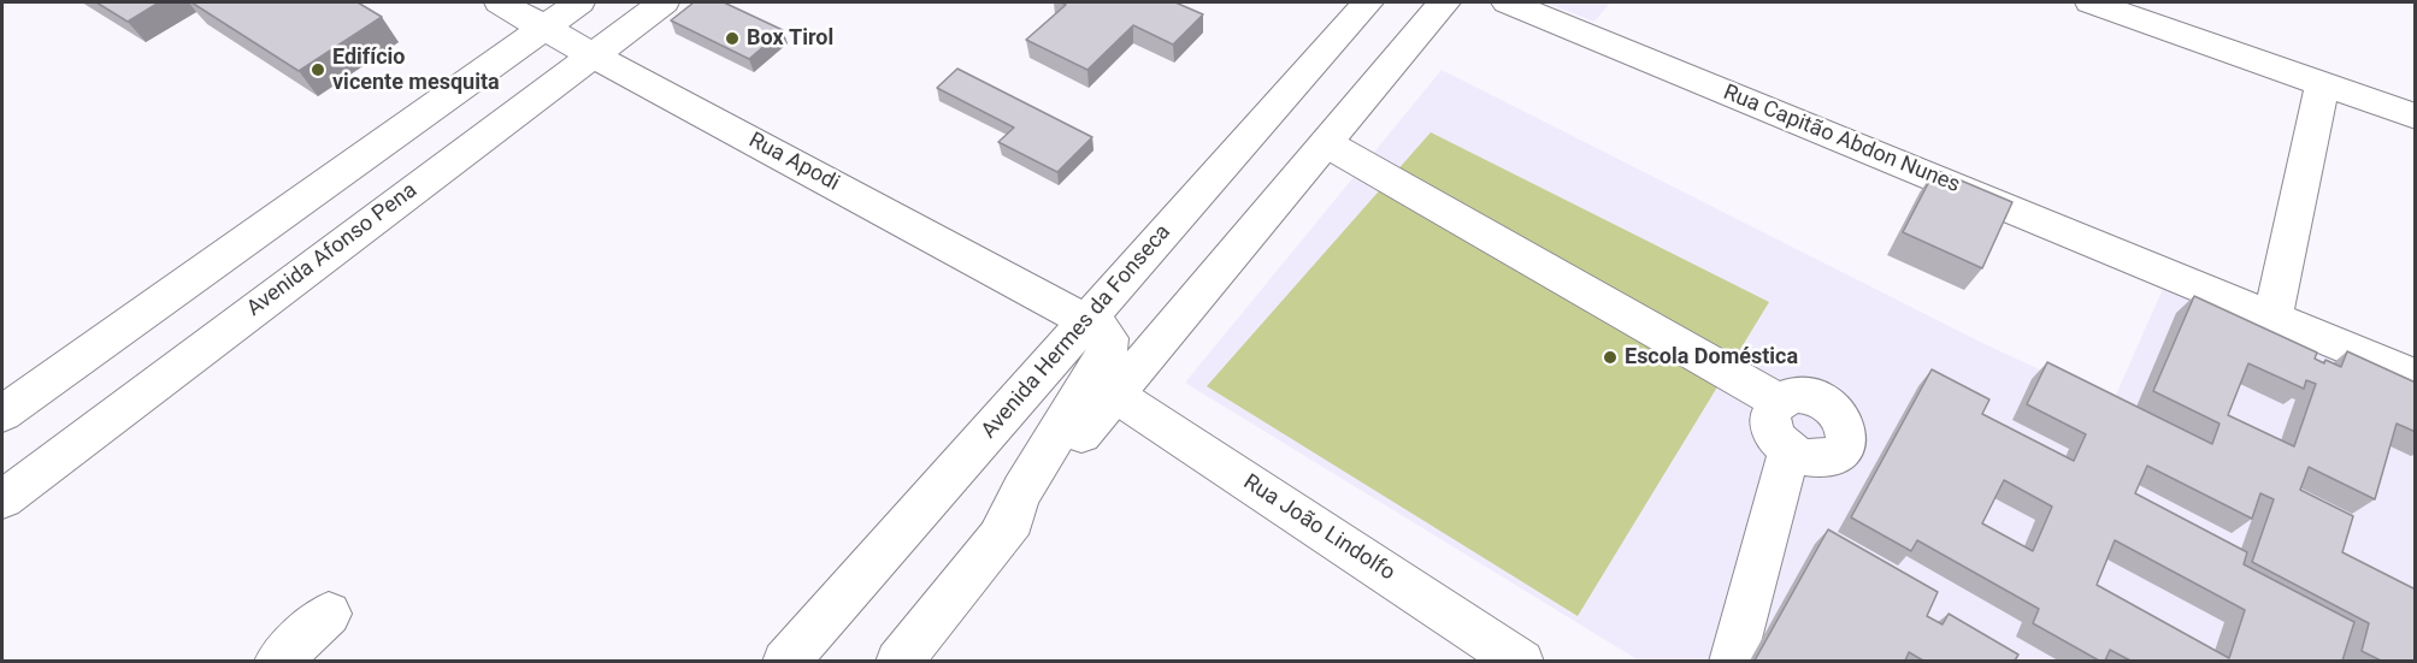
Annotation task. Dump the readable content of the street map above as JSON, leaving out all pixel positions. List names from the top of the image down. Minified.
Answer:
{"streets":{"main road":["Rua Capitão Abdon Nunes","Rua Apodi","Avenida Afonso Pena","Avenida Hermes da Fonseca","Rua João Lindolfo"]},"crossings":[["Rua Apodi","Avenida Afonso Pena"],["Rua Apodi","Avenida Hermes da Fonseca"]],"places":["Box Tirol","Edifício vicente mesquita","Escola Doméstica"]}
